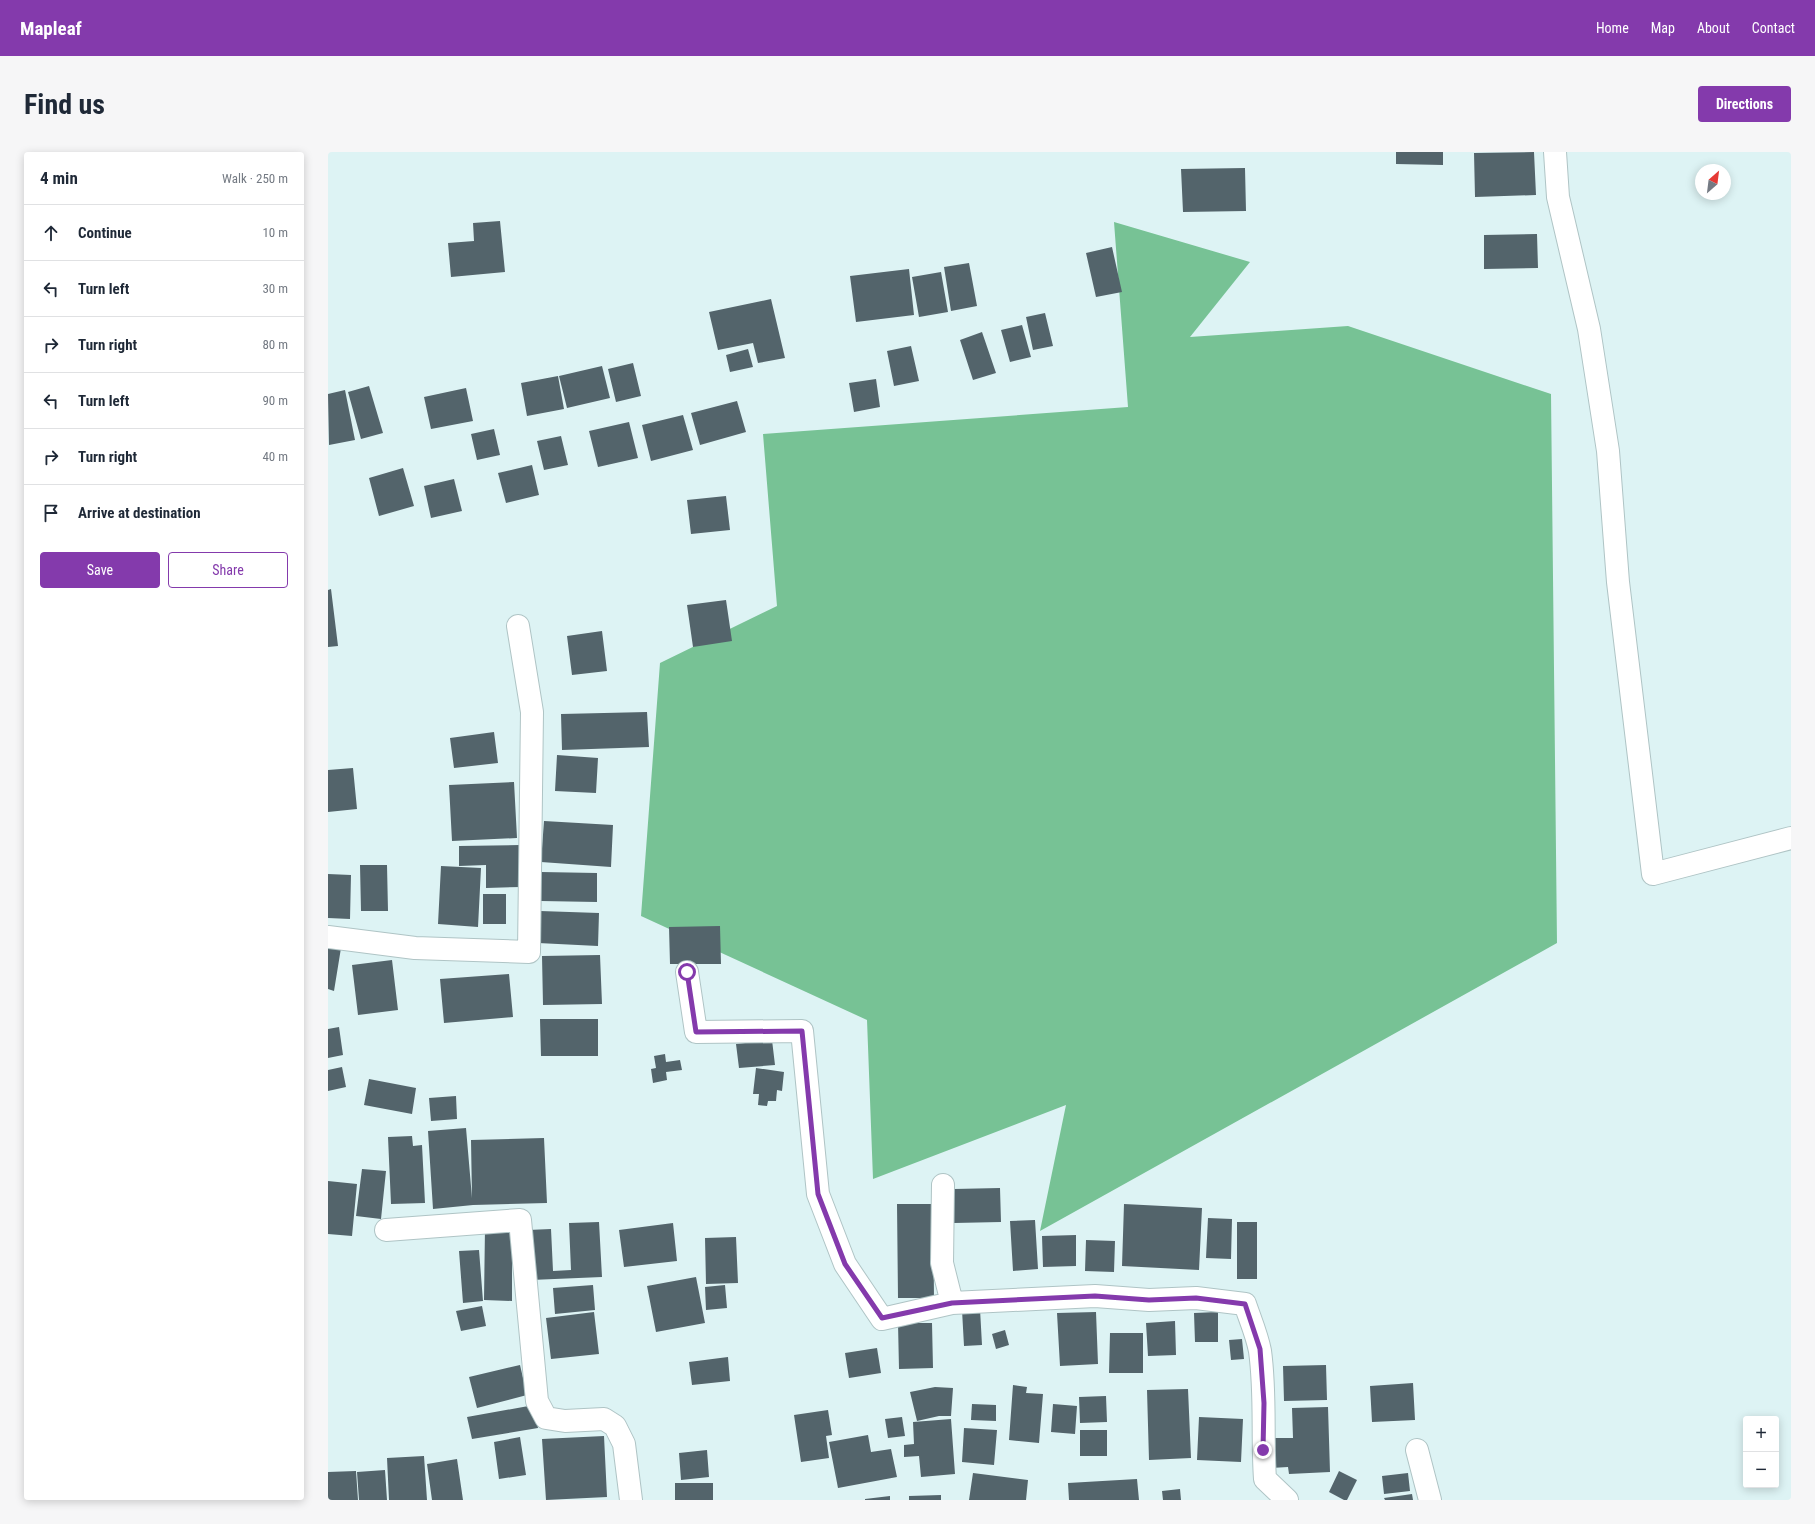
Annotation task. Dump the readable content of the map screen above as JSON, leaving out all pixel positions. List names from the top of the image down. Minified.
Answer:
{"north":"top right","page":{"header":"Mapleaf","nav":["Home","Map","About","Contact"],"buttons":["Directions",["Save","Share"]],"title":"Find us","heading":["4 min","Walk · 250 m"],"list":[["Continue","10 m"],["Turn left","30 m"],["Turn right","80 m"],["Turn left","90 m"],["Turn right","40 m"],"Arrive at destination"],"map_buttons":["+","−"]}}
